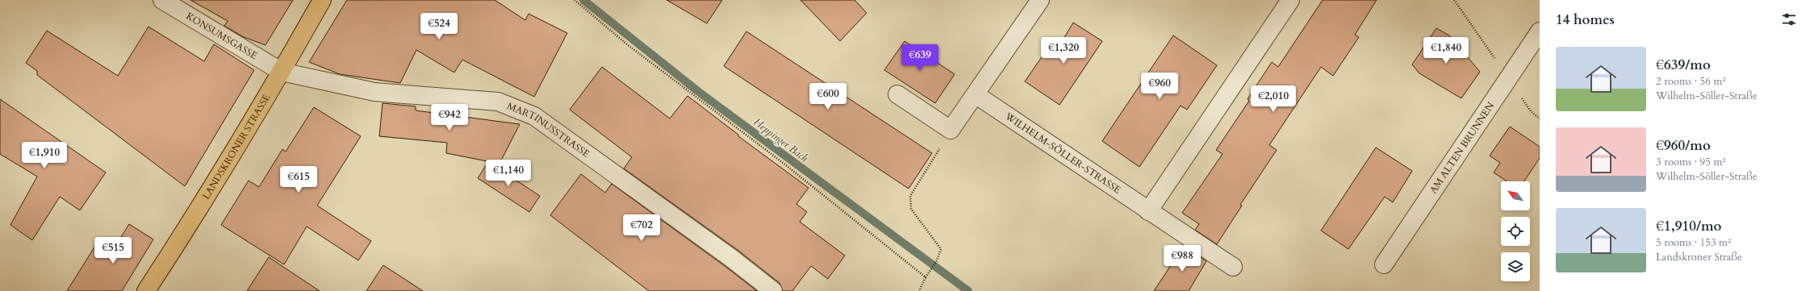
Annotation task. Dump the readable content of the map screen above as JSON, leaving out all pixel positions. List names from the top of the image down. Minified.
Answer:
{"streets":{"main road":["LANDSKRONER STRASSE"],"street":["KONSUMSGASSE","MARTINUSSTRASSE","AM ALTEN BRUNNEN","WILHELM-SÖLLER-STRASSE"]},"crossings":[["KONSUMSGASSE","MARTINUSSTRASSE"],["KONSUMSGASSE","LANDSKRONER STRASSE"],["MARTINUSSTRASSE","LANDSKRONER STRASSE"]],"water":["Heppinger Bach"],"north":"top left","page":{"heading":"14 homes","price":["€524","€1,320","€1,840","€639","€960","€600","€2,010","€942","€1,910","€1,140","€615","€702","€515","€988"],"list":[{"name":"€639/mo","note":"2 rooms · 56 m² · Wilhelm-Söller-Straße"},{"name":"€960/mo","note":"3 rooms · 95 m² · Wilhelm-Söller-Straße"},{"name":"€1,910/mo","note":"5 rooms · 153 m² · Landskroner Straße"}]}}
